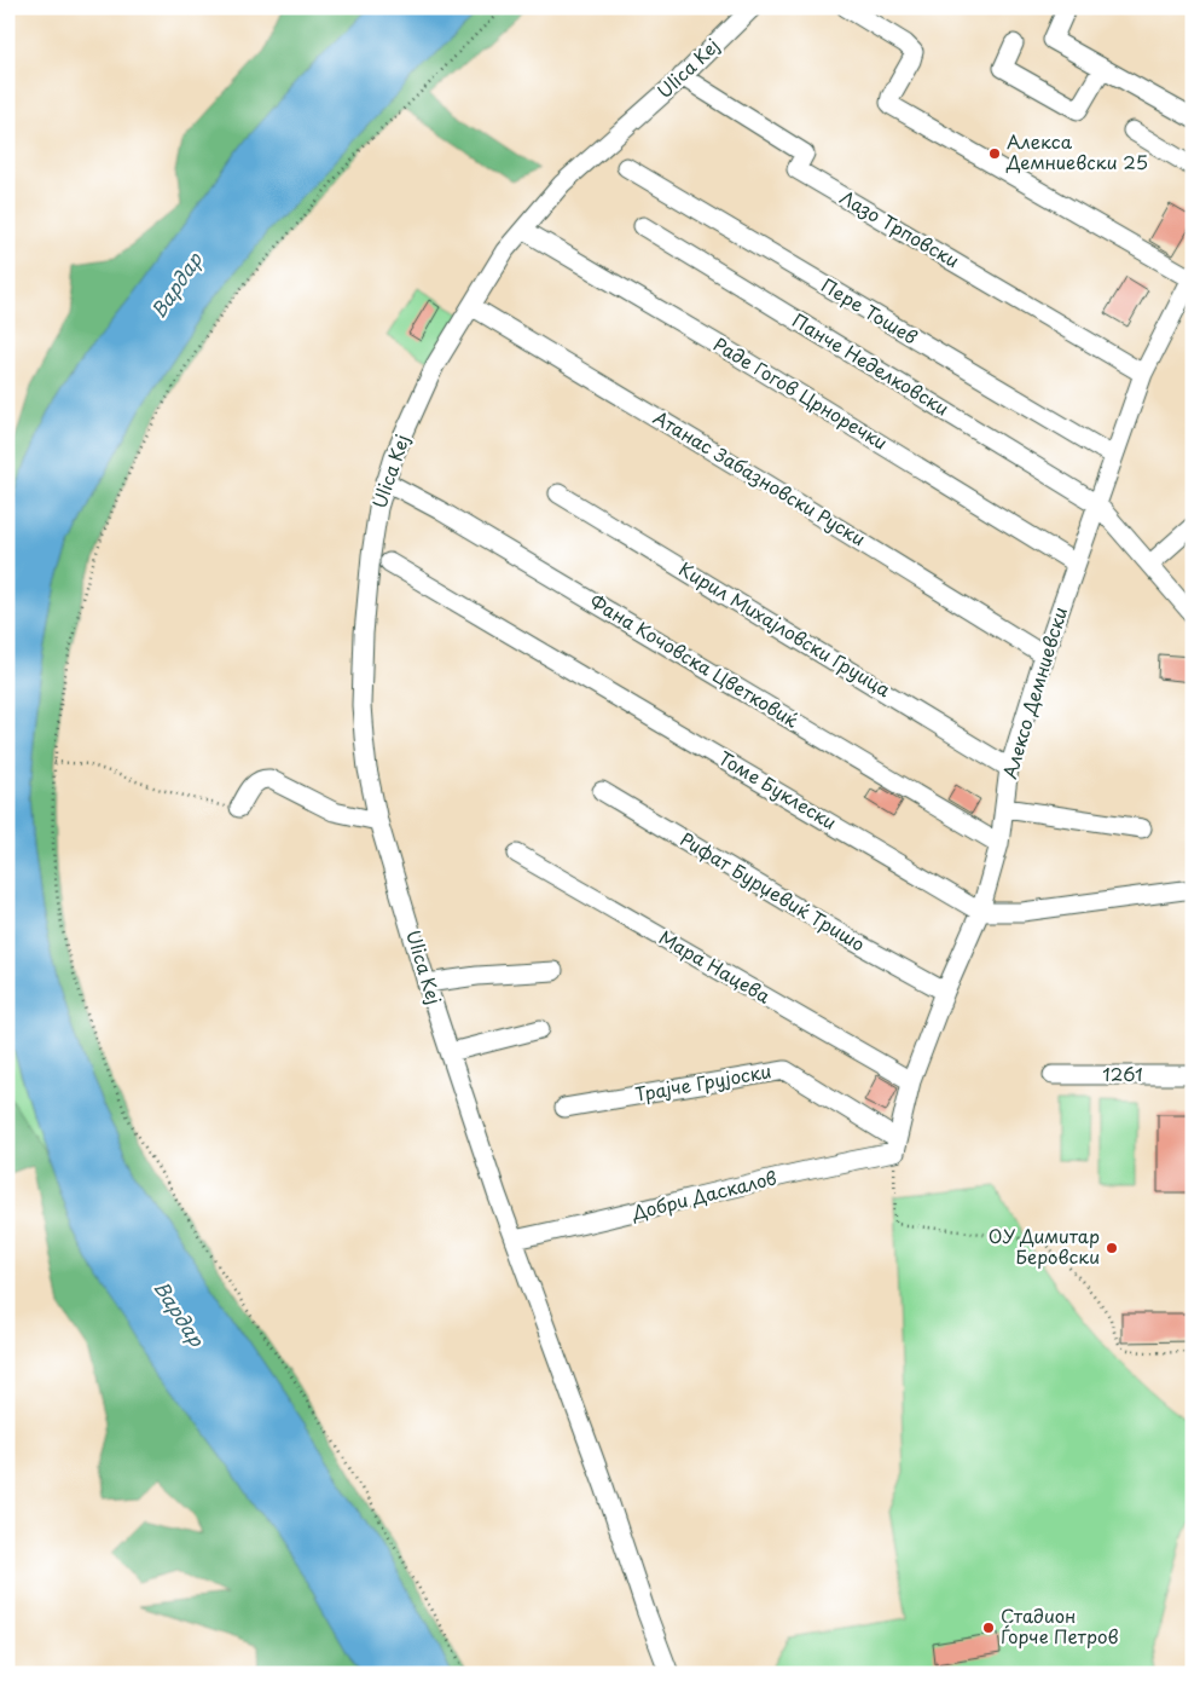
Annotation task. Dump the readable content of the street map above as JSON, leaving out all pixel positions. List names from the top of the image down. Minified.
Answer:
{"streets":{"street":["Ulica Kej","Лазо Трповски","Пере Тошев","Панче Неделковски","Раде Гогов Црноречки","Атанас Забазновски Руски","Кирил Михајловски Груица","Фана Кочовска Цветковиќ","Алексо Демниевски","Томе Буклески","Рифат Бурџевиќ Тришо","Мара Нацева","1261","Трајче Грујоски","Добри Даскалов"]},"crossings":[["Ulica Kej","Лазо Трповски"],["Ulica Kej","Раде Гогов Црноречки"],["Ulica Kej","Атанас Забазновски Руски"],["Ulica Kej","Фана Кочовска Цветковиќ"],["Ulica Kej","Добри Даскалов"],["Лазо Трповски","Алексо Демниевски"],["Пере Тошев","Алексо Демниевски"],["Панче Неделковски","Алексо Демниевски"],["Раде Гогов Црноречки","Алексо Демниевски"],["Атанас Забазновски Руски","Алексо Демниевски"],["Кирил Михајловски Груица","Алексо Демниевски"],["Фана Кочовска Цветковиќ","Алексо Демниевски"],["Алексо Демниевски","Томе Буклески"],["Алексо Демниевски","Рифат Бурџевиќ Тришо"],["Алексо Демниевски","Мара Нацева"],["Алексо Демниевски","Трајче Грујоски"],["Алексо Демниевски","Добри Даскалов"],["Трајче Грујоски","Добри Даскалов"]],"water":["Вардар"],"places":["Алекса Демниевски 25","ОУ Димитар Беровски","Стадион Ѓорче Петров"]}
